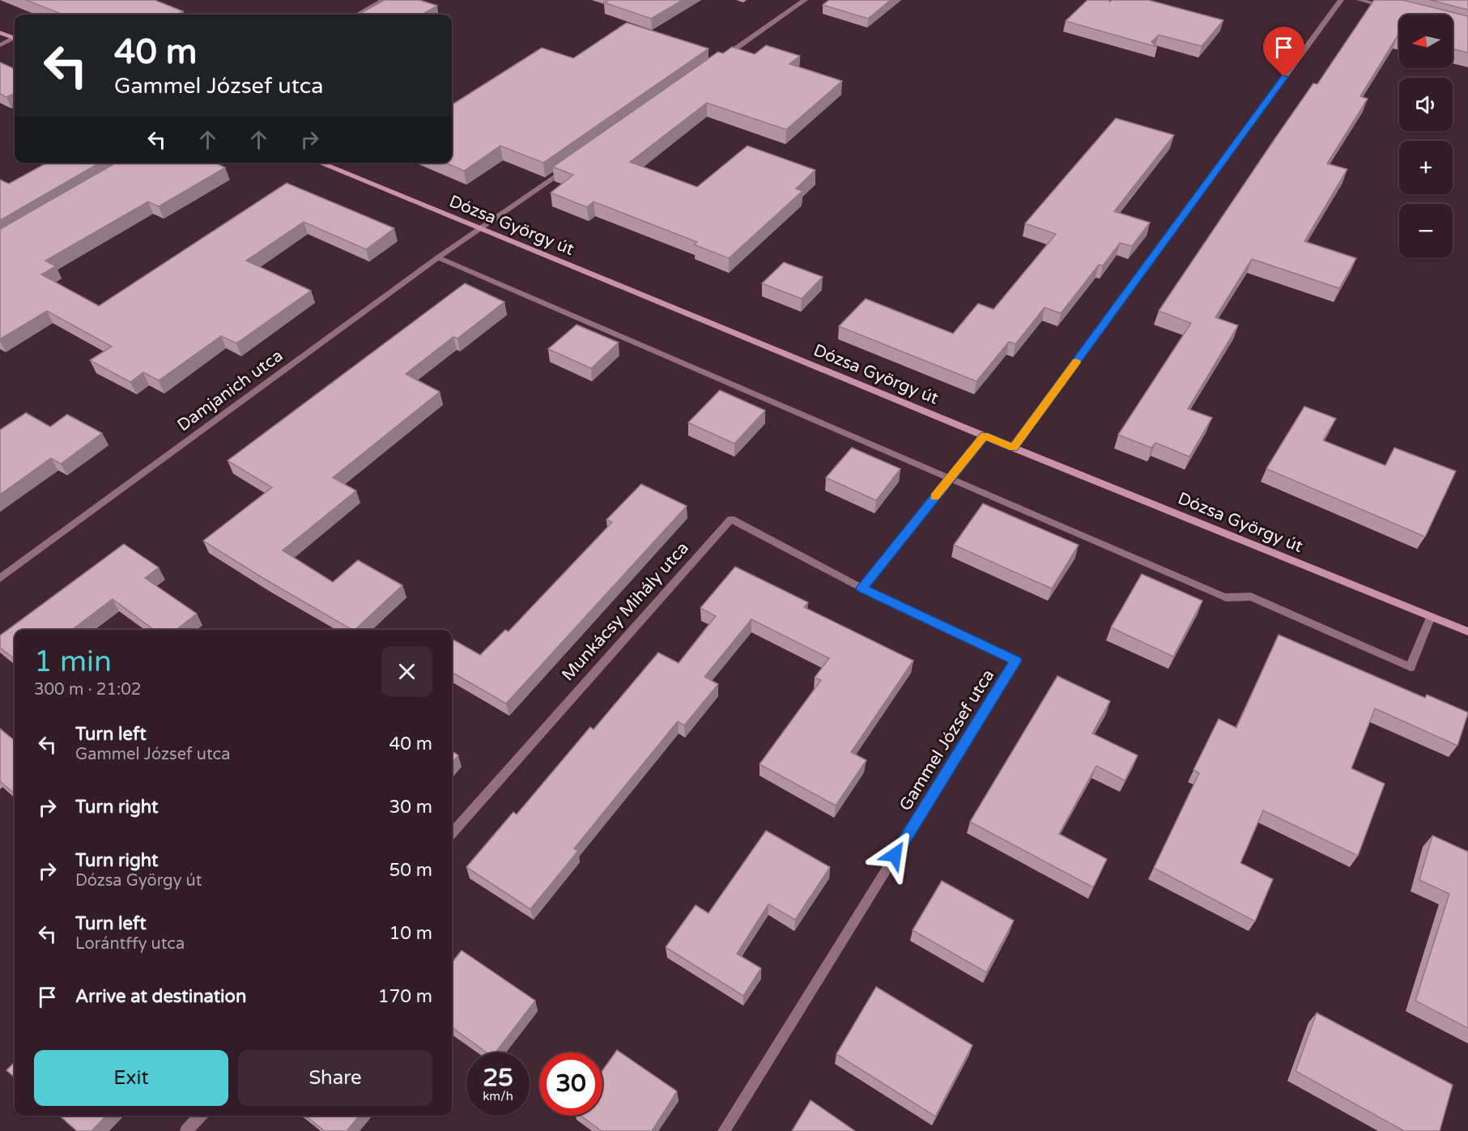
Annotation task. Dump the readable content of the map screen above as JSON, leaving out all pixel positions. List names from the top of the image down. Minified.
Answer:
{"streets":{"main road":["Dózsa György út"],"street":["Damjanich utca","Munkácsy Mihály utca","Gammel József utca"]},"crossings":[["Dózsa György út","Damjanich utca"],["Munkácsy Mihály utca","Gammel József utca"]],"north":"left","page":{"map_buttons":["+","−"],"turn":["40 m","Gammel József utca"],"heading":["1 min","300 m · 21:02"],"list":[{"name":"Turn left","note":"Gammel József utca","value":"40 m"},{"name":"Turn right","value":"30 m"},{"name":"Turn right","note":"Dózsa György út","value":"50 m"},{"name":"Turn left","note":"Lorántffy utca","value":"10 m"},{"name":"Arrive at destination","value":"170 m"}],"buttons":["Exit","Share"],"speed":"25 km/h","limit":"30"}}
